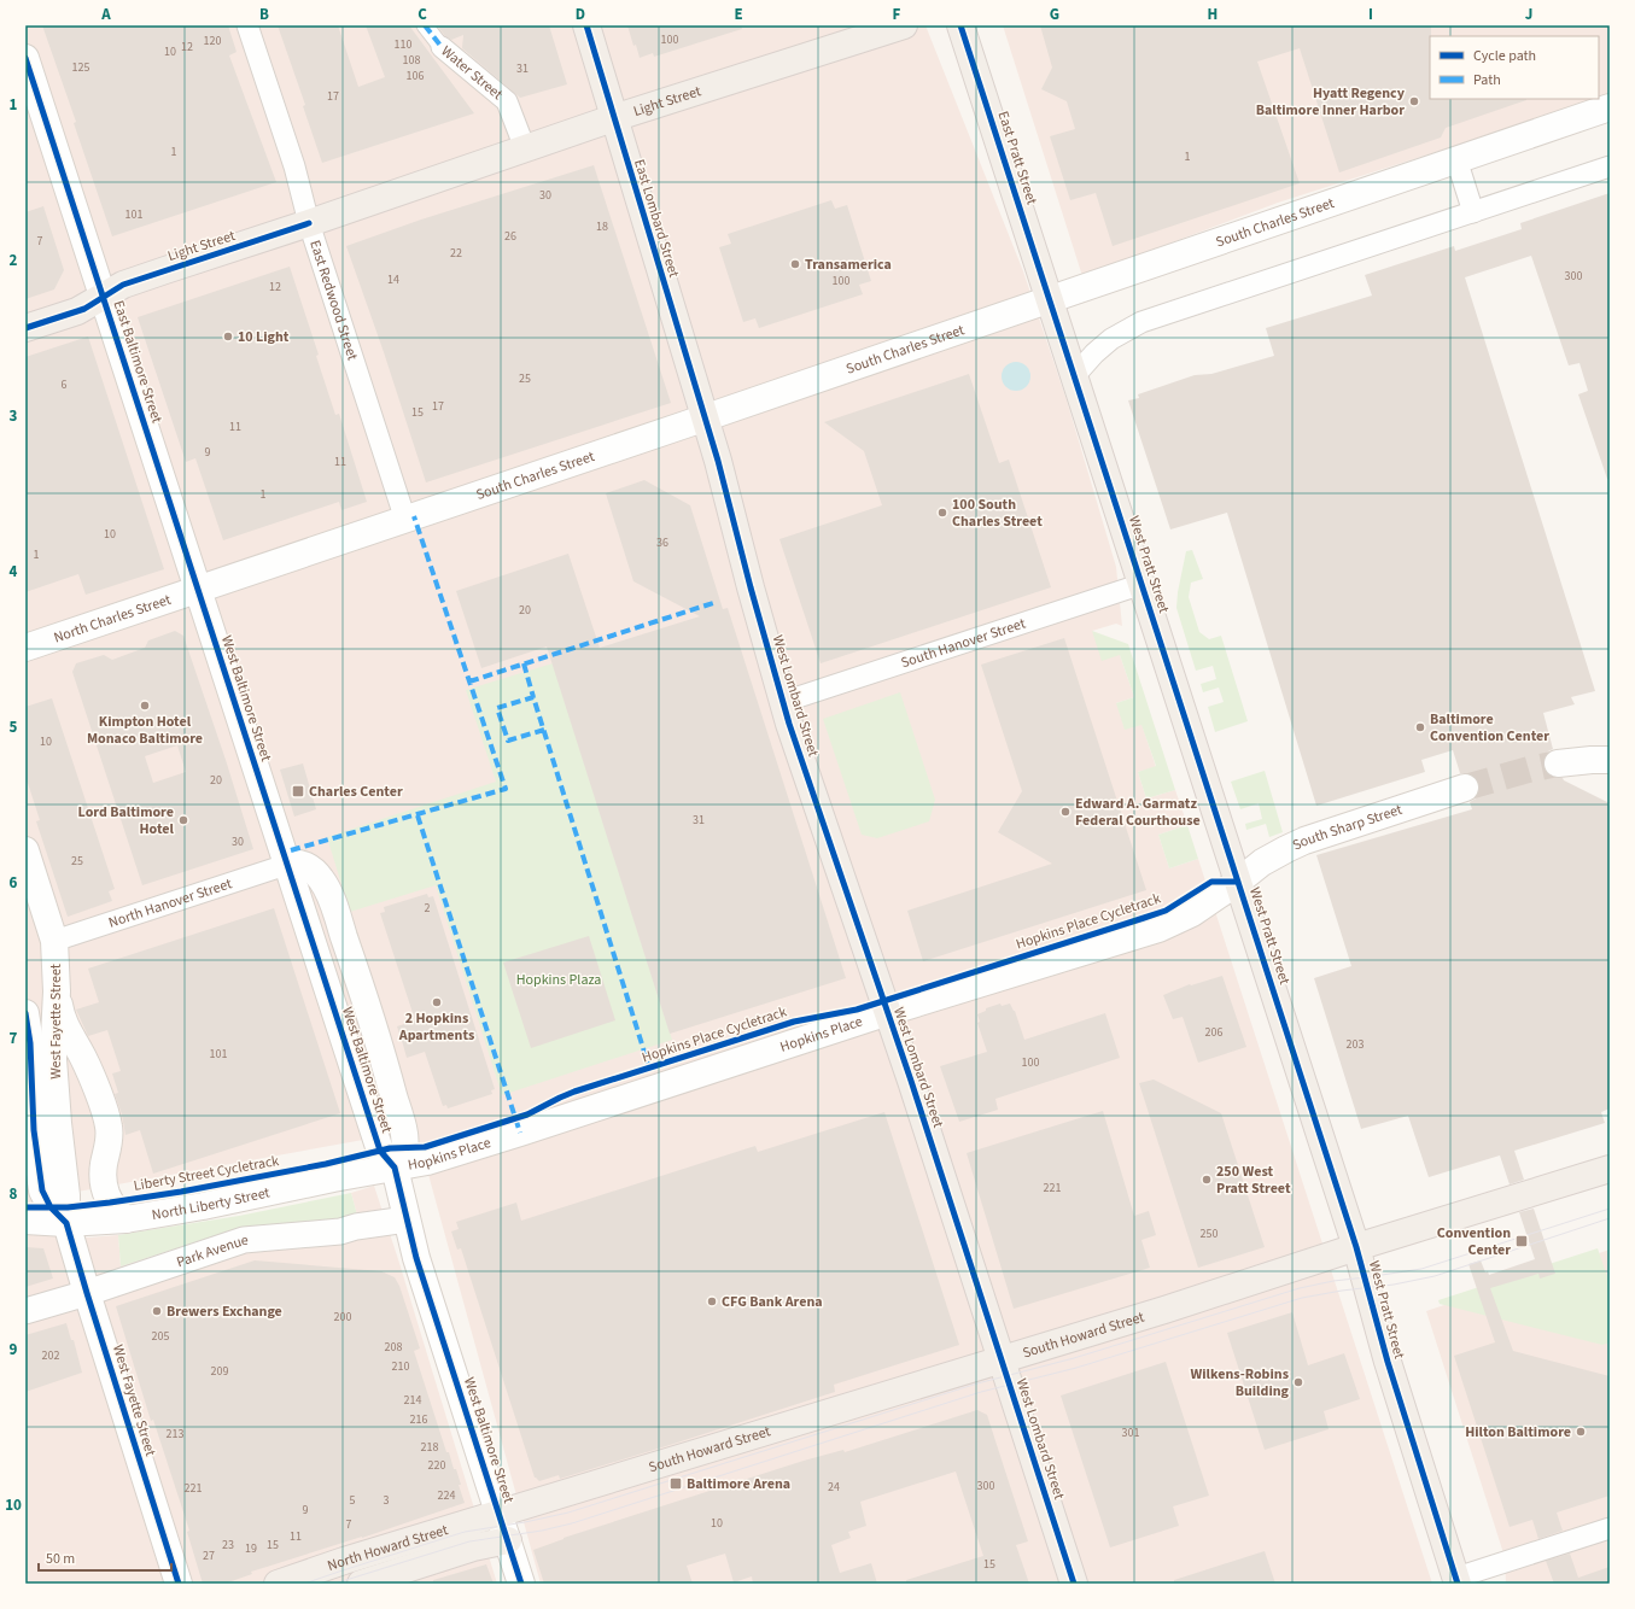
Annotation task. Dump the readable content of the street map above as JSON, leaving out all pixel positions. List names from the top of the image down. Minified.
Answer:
{"streets":{"main road":["Light Street","East Pratt Street","East Lombard Street","South Charles Street","East Baltimore Street","West Pratt Street","North Charles Street","West Lombard Street","West Baltimore Street","South Sharp Street","West Fayette Street","Hopkins Place","North Liberty Street","South Howard Street","North Howard Street"],"street":["Water Street","East Redwood Street","South Hanover Street","North Hanover Street","Park Avenue"],"cycle path":["Hopkins Place Cycletrack"]},"crossings":[["Water Street","Light Street"],["Light Street","East Lombard Street"],["Light Street","East Redwood Street"],["Light Street","East Baltimore Street"],["East Pratt Street","South Charles Street"],["East Pratt Street","West Pratt Street"],["East Lombard Street","South Charles Street"],["East Lombard Street","West Lombard Street"],["South Charles Street","East Redwood Street"],["South Charles Street","East Baltimore Street"],["South Charles Street","West Pratt Street"],["South Charles Street","North Charles Street"],["South Charles Street","West Lombard Street"],["South Charles Street","West Baltimore Street"],["East Baltimore Street","North Charles Street"],["East Baltimore Street","West Baltimore Street"],["West Pratt Street","South Hanover Street"],["West Pratt Street","South Sharp Street"],["West Pratt Street","Hopkins Place"],["West Pratt Street","South Howard Street"],["North Charles Street","West Baltimore Street"],["South Hanover Street","West Lombard Street"],["West Lombard Street","Hopkins Place"],["West Lombard Street","South Howard Street"],["West Baltimore Street","North Hanover Street"],["West Baltimore Street","Hopkins Place"],["West Baltimore Street","North Liberty Street"],["West Baltimore Street","Park Avenue"],["West Baltimore Street","South Howard Street"],["West Baltimore Street","North Howard Street"],["South Sharp Street","Hopkins Place"],["North Hanover Street","West Fayette Street"],["West Fayette Street","North Liberty Street"],["West Fayette Street","Park Avenue"],["Hopkins Place","North Liberty Street"],["South Howard Street","North Howard Street"]],"parks":["Hopkins Plaza"],"places":{"other":["Hyatt Regency Baltimore Inner Harbor","Transamerica","10 Light","100 South Charles Street","Kimpton Hotel Monaco Baltimore","Baltimore Convention Center","Edward A. Garmatz Federal Courthouse","Lord Baltimore Hotel","2 Hopkins Apartments","250 West Pratt Street","CFG Bank Arena","Brewers Exchange","Wilkens-Robins Building","Hilton Baltimore"],"transit":["Charles Center","Convention Center","Baltimore Arena"]},"house_numbers":["100","120","110","12","10","108","125","31","106","17","1","1","30","101","18","26","7","22","300","14","100","12","25","6","17","15","11","9","11","1","10","36","1","20","10","20","31","30","25","2","206","203","101","100","221","250","200","205","208","202","210","209","214","216","301","213","218","220","300","24","221","224","5","3","9","10","7","11","23","15","19","27","15"],"legend":["Cycle path","Path"],"scale_bar":"50 m","grid":{"columns":["A","B","C","D","E","F","G","H","I","J"],"rows":["1","2","3","4","5","6","7","8","9","10"]}}
